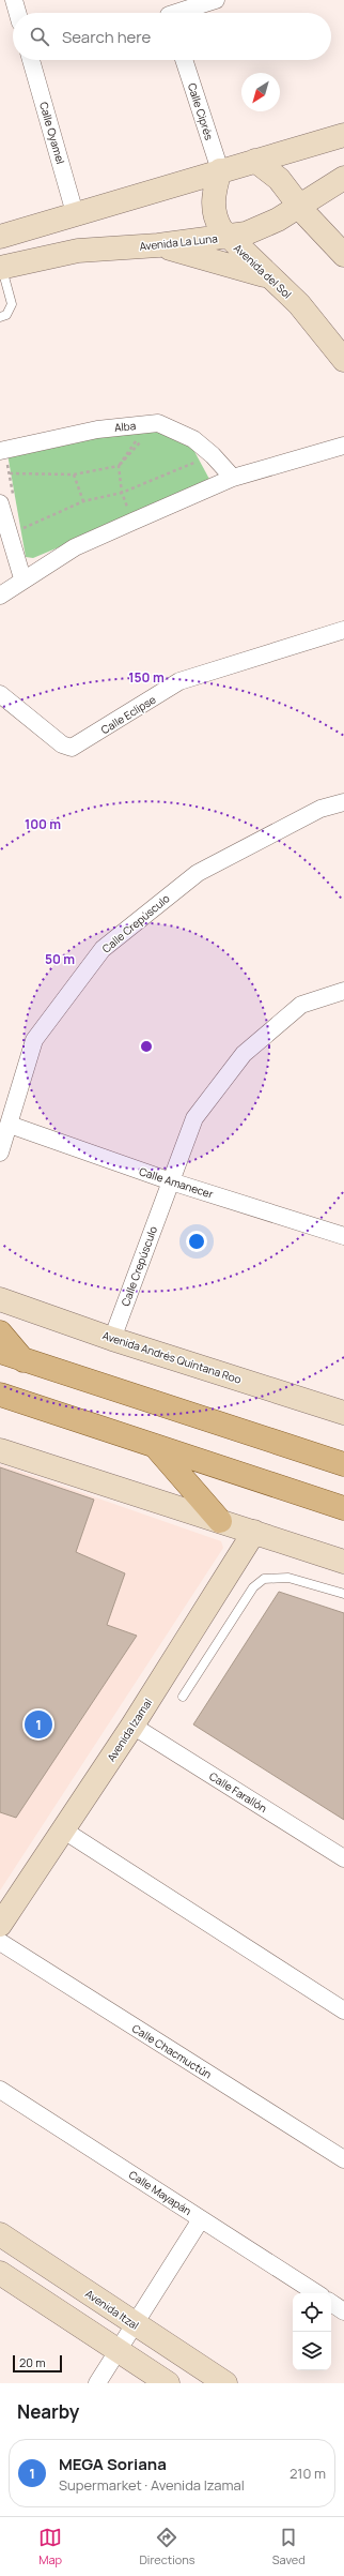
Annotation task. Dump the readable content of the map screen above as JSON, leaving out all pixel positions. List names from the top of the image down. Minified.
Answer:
{"streets":{"street":["Calle Ciprés","Calle Oyamel","Avenida La Luna","Avenida del Sol","Alba","Calle Eclipse","Calle Crepúsculo","Calle Amanecer","Avenida Andrés Quintana Roo","Avenida Izamal","Calle Farallón","Calle Chacmuctún","Calle Mayapán","Avenida Itzal"]},"crossings":[["Calle Ciprés","Avenida La Luna"],["Calle Ciprés","Avenida del Sol"],["Avenida La Luna","Avenida del Sol"],["Calle Crepúsculo","Calle Amanecer"],["Calle Crepúsculo","Avenida Andrés Quintana Roo"],["Avenida Izamal","Calle Farallón"]],"scale_bar":"20 m","north":"bottom left","page":{"search":"Search here","pins":"1","scale":"20 m","heading":"Nearby","list":[{"mark":"1","name":"MEGA Soriana","note":"Supermarket · Avenida Izamal","value":"210 m"}],"nav":["Map","Directions","Saved"]},"rings":["150 m","100 m","50 m"]}
